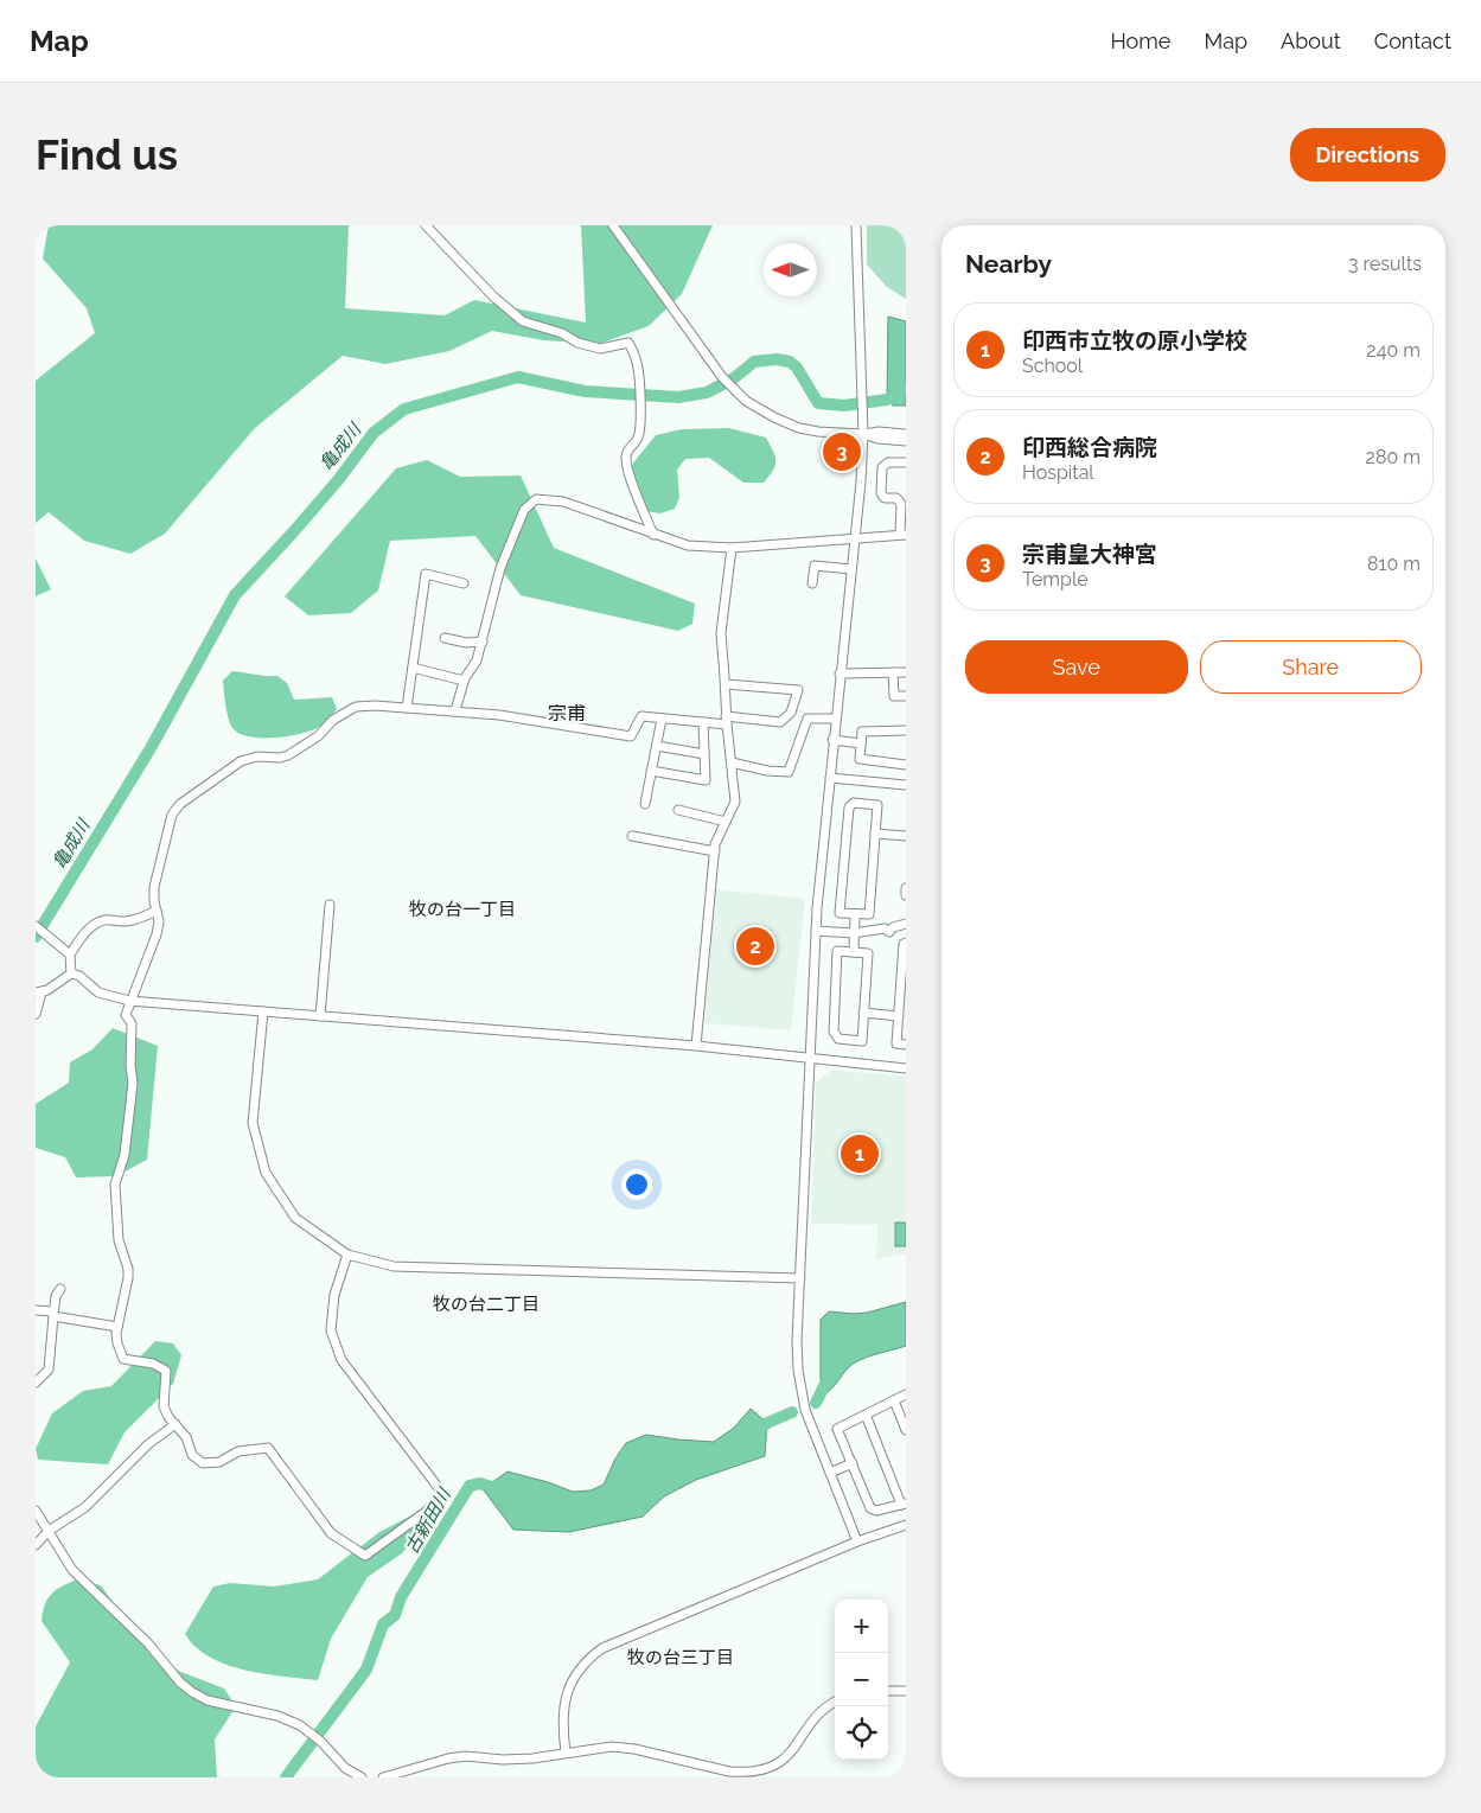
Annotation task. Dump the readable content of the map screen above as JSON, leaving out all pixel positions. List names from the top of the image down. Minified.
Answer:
{"districts":["宗甫","牧の台一丁目","牧の台二丁目","牧の台三丁目"],"water":["亀成川","古新田川"],"north":"left","page":{"header":"Map","nav":["Home","Map","About","Contact"],"buttons":["Directions",["Save","Share"]],"title":"Find us","heading":["Nearby","3 results"],"list":[{"mark":"1","name":"印西市立牧の原小学校","note":"School","value":"240 m"},{"mark":"2","name":"印西総合病院","note":"Hospital","value":"280 m"},{"mark":"3","name":"宗甫皇大神宮","note":"Temple","value":"810 m"}],"pins":["3","2","1"],"map_buttons":["+","−"]}}
